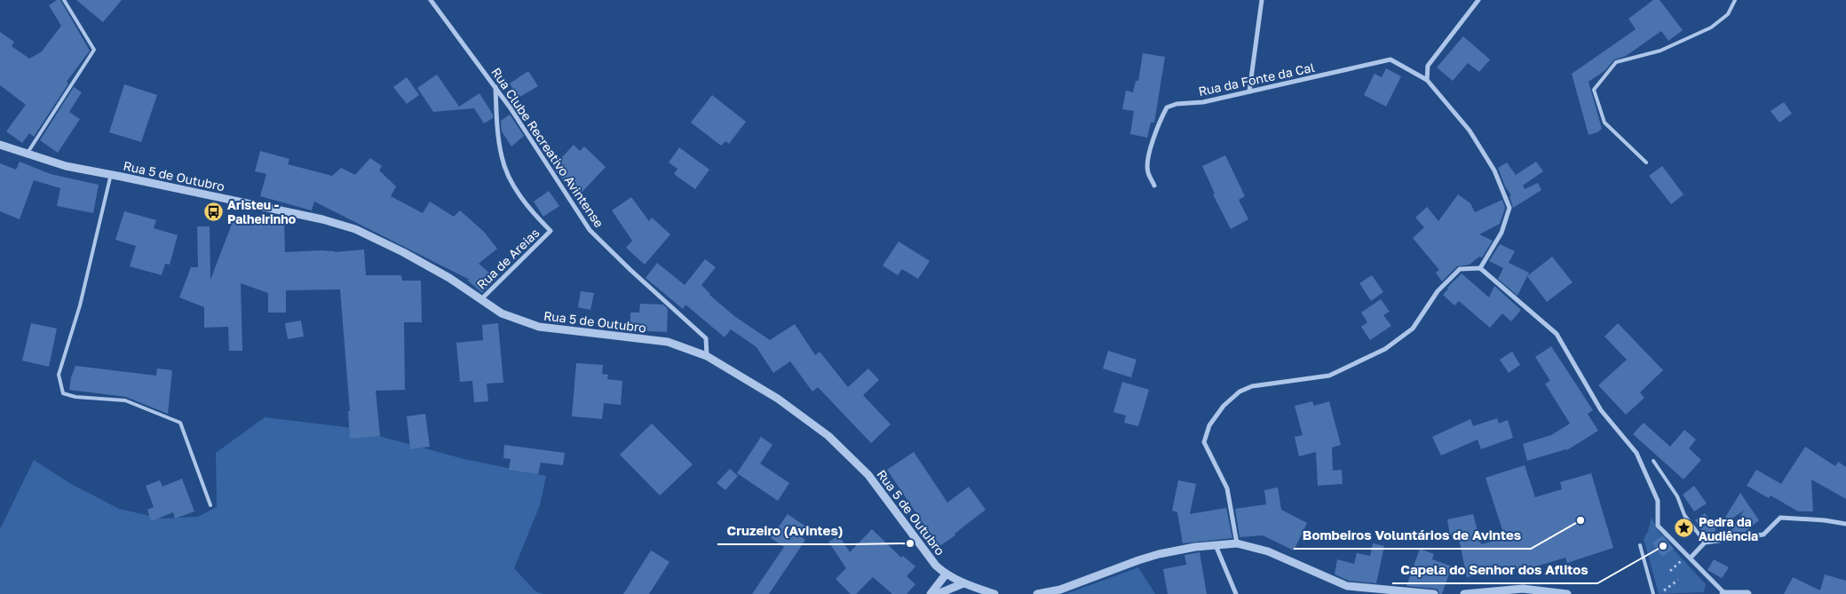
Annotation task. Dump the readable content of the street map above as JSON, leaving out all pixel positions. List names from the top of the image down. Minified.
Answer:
{"streets":{"street":["Rua da Fonte da Cal","Rua Clube Recreativo Avintense","Rua 5 de Outubro","Rua de Areias"]},"crossings":[["Rua Clube Recreativo Avintense","Rua 5 de Outubro"],["Rua Clube Recreativo Avintense","Rua de Areias"],["Rua 5 de Outubro","Rua de Areias"]],"places":{"bus stop":["Aristeu - Palheirinho"],"other":["Bombeiros Voluntários de Avintes","Cruzeiro (Avintes)","Capela do Senhor dos Aflitos"],"place":["Pedra da Audiência"]}}
